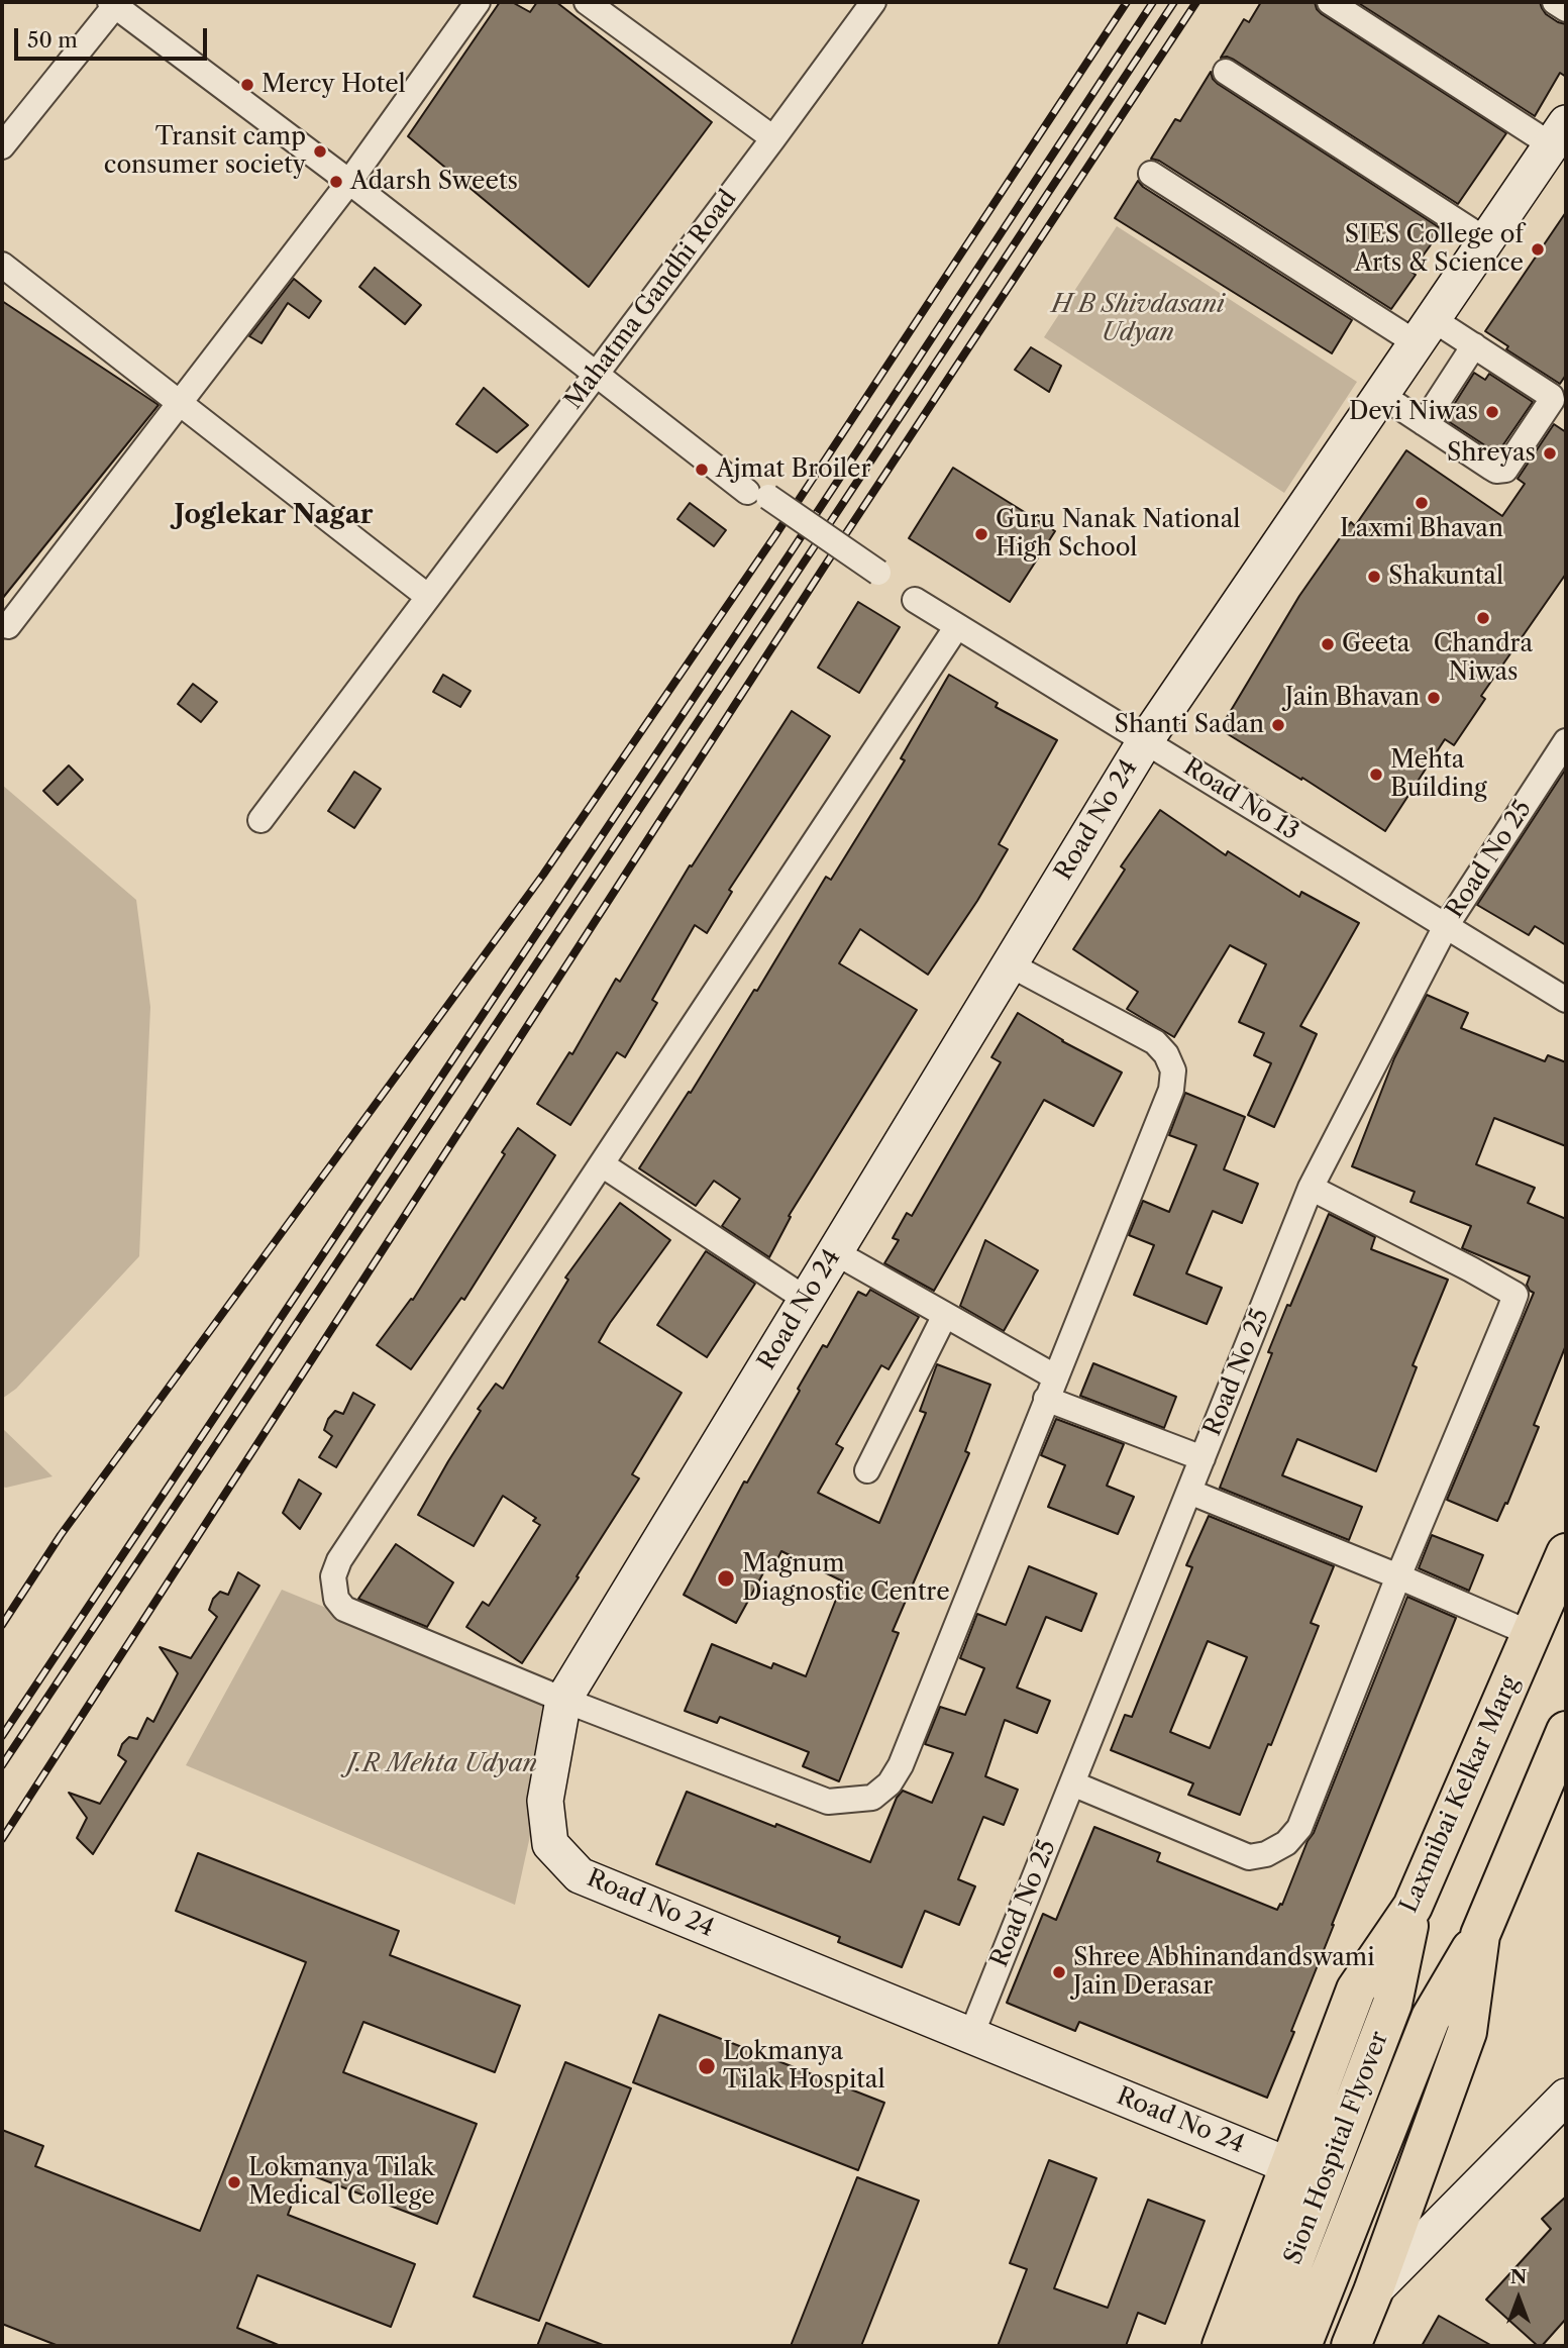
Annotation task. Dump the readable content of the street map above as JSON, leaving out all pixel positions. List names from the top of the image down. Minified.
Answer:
{"streets":{"highway":["Laxmibai Kelkar Marg","Sion Hospital Flyover"],"street":["Mahatma Gandhi Road","Road No 13","Road No 24","Road No 25"]},"crossings":[["Road No 13","Road No 24"],["Road No 13","Road No 25"],["Road No 24","Road No 25"],["Road No 24","Laxmibai Kelkar Marg"],["Laxmibai Kelkar Marg","Sion Hospital Flyover"]],"districts":["Joglekar Nagar"],"parks":["H B Shivdasani Udyan","J.R Mehta Udyan"],"places":["Mercy Hotel","Transit camp consumer society","Adarsh Sweets","SIES College of Arts & Science","Devi Niwas","Shreyas","Ajmat Broiler","Laxmi Bhavan","Guru Nanak National High School","Shakuntal","Chandra Niwas","Geeta","Jain Bhavan","Shanti Sadan","Mehta Building","Magnum Diagnostic Centre","Shree Abhinandandswami Jain Derasar","Lokmanya Tilak Hospital","Lokmanya Tilak Medical College"],"scale_bar":"50 m","north":"top"}
